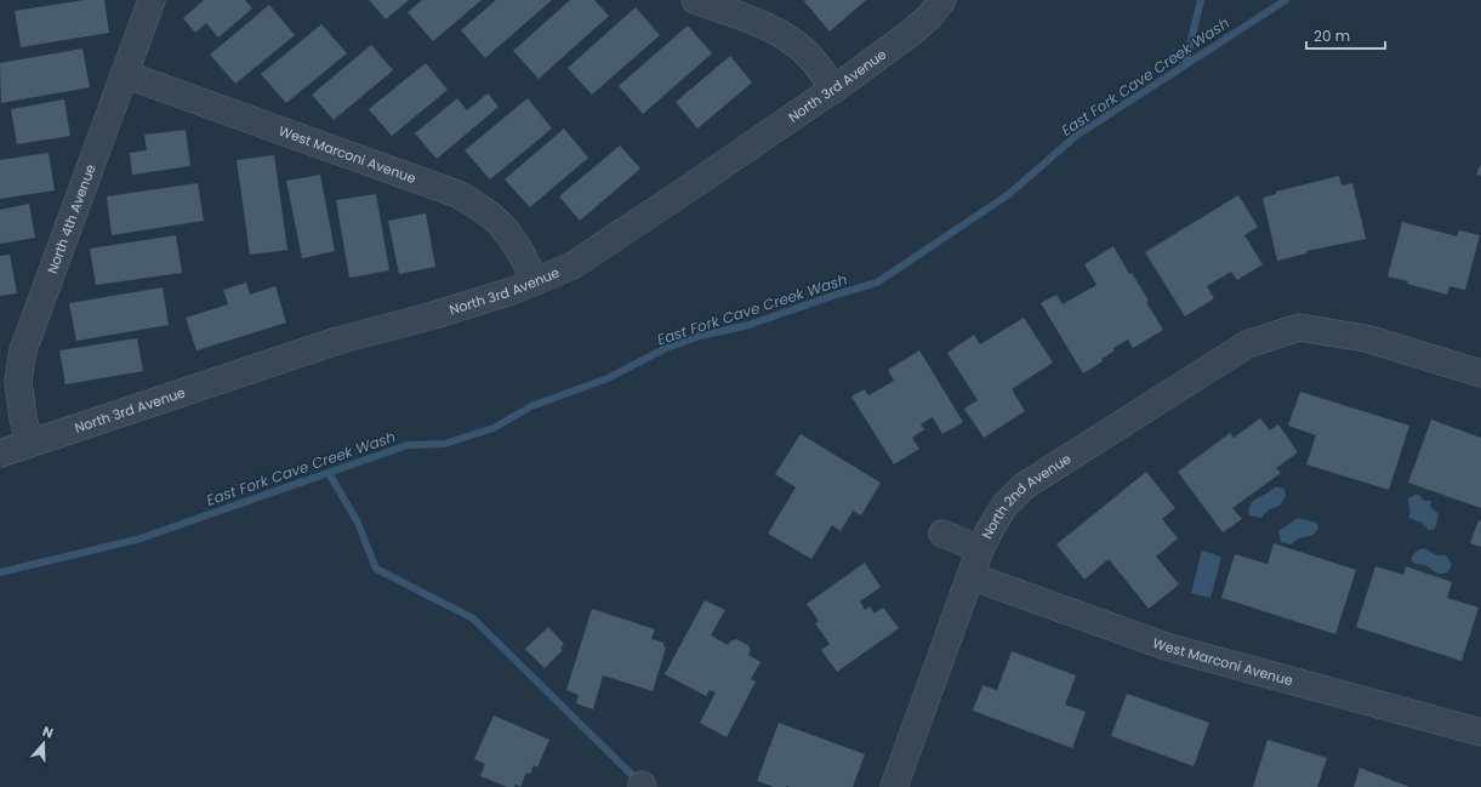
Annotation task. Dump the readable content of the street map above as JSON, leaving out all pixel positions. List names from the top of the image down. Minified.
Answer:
{"streets":{"street":["North 3rd Avenue","West Marconi Avenue","North 4th Avenue","North 2nd Avenue"]},"crossings":[["North 3rd Avenue","West Marconi Avenue"],["North 3rd Avenue","North 4th Avenue"],["West Marconi Avenue","North 4th Avenue"],["West Marconi Avenue","North 2nd Avenue"]],"water":["East Fork Cave Creek Wash"],"scale_bar":"20 m","north":"top"}
